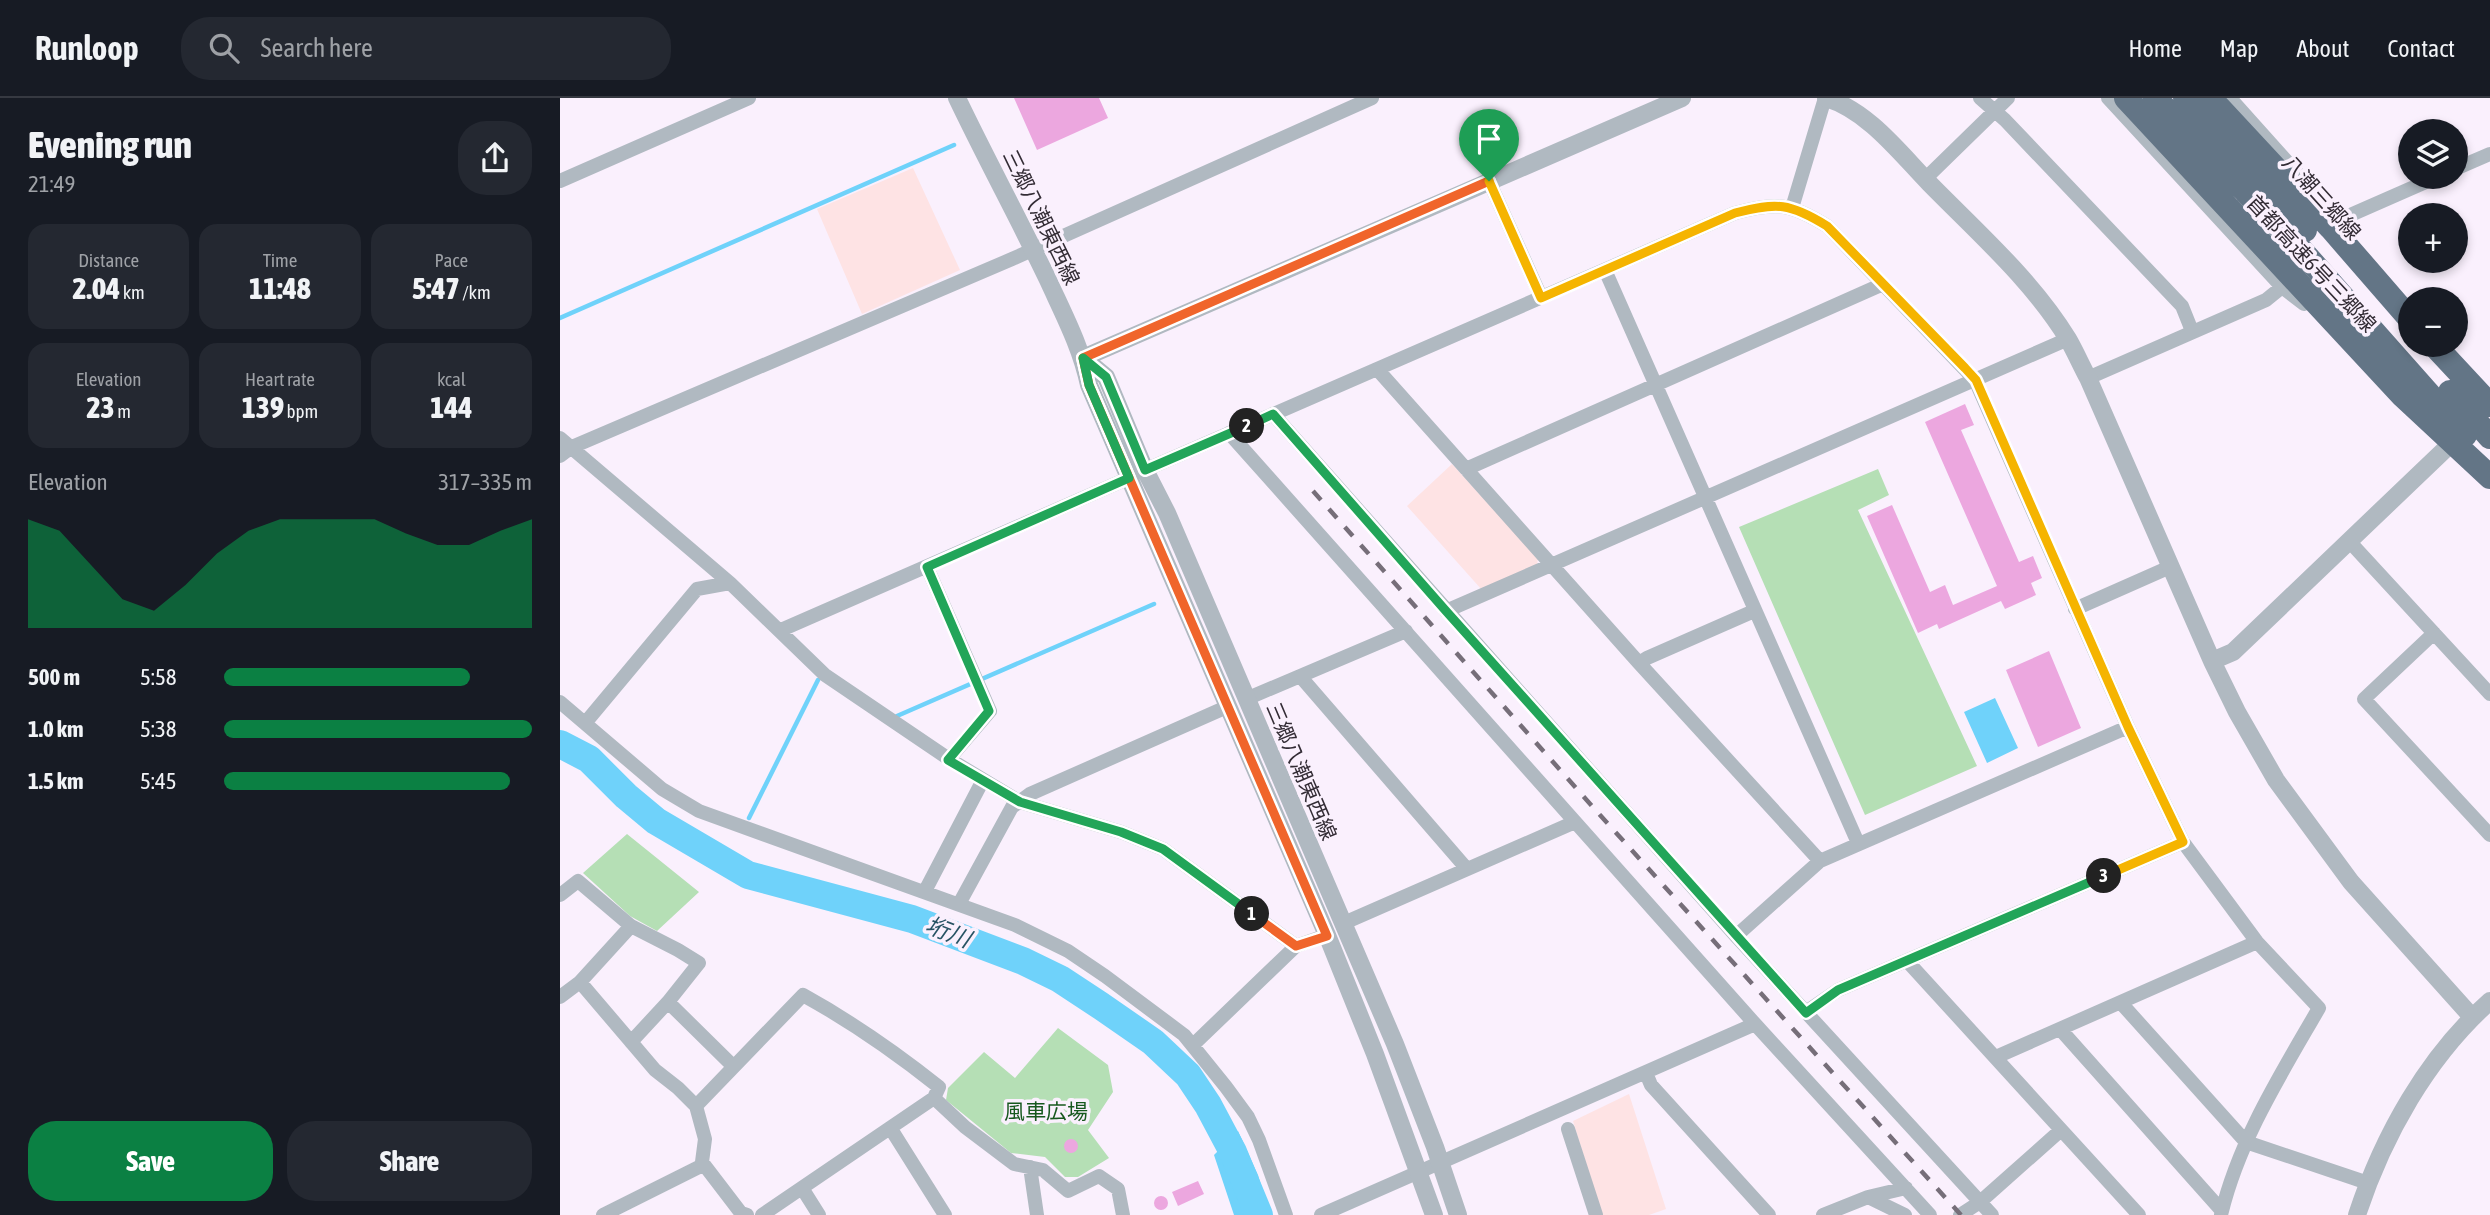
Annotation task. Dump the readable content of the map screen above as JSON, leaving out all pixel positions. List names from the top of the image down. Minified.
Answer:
{"streets":{"highway":["首都高速6号三郷線"],"main road":["八潮三郷線"],"street":["三郷八潮東西線"]},"water":["垳川"],"parks":["風車広場"],"page":{"header":"Runloop","search":"Search here","nav":["Home","Map","About","Contact"],"heading":["Evening run","21:49"],"map_buttons":["+","−"],"stats":[["Distance","2.04 km"],["Time","11:48"],["Pace","5:47 /km"],["Elevation","23 m"],["Heart rate","139 bpm"],["kcal","144"]],"pins":["2","3","1"],"chart":["Elevation","317–335 m"],"list":[{"name":"500 m","note":"5:58"},{"name":"1.0 km","note":"5:38"},{"name":"1.5 km","note":"5:45"}],"buttons":["Save","Share"]}}
